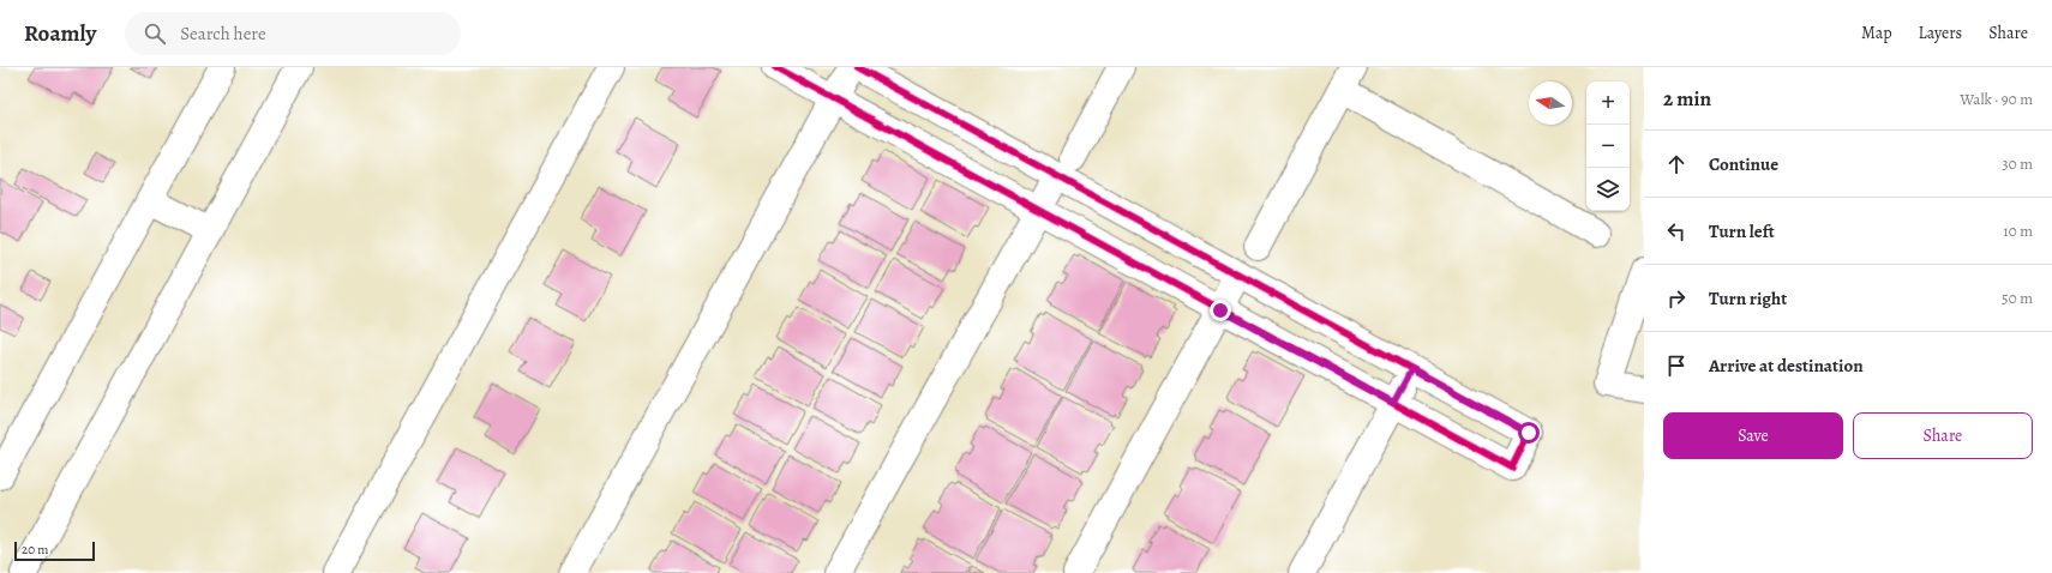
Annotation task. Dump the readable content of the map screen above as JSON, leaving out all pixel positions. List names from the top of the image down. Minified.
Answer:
{"scale_bar":"20 m","north":"left","page":{"header":"Roamly","search":"Search here","nav":["Map","Layers","Share"],"heading":["2 min","Walk · 90 m"],"map_buttons":["+","−"],"list":[["Continue","30 m"],["Turn left","10 m"],["Turn right","50 m"],"Arrive at destination"],"buttons":["Save","Share"],"scale":"20 m"}}
